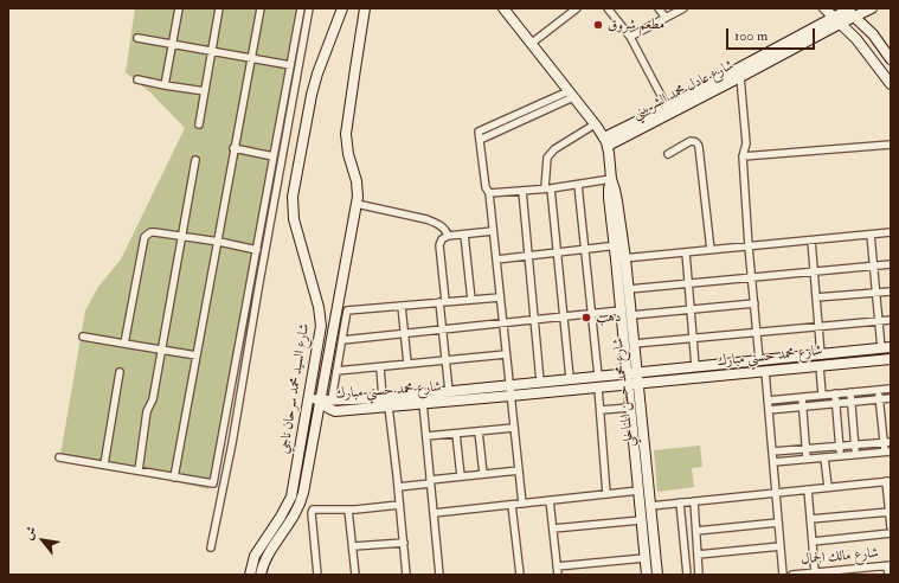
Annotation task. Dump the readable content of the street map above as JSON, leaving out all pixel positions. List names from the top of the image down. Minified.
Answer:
{"streets":{"street":["شارع عادل محمد الشربيني","شارع محمد حسني مبارك","شارع السيد محمد سرحان ناجي","شارع محمد حسن المناخلي","شارع مالك الجمال"]},"crossings":[["شارع عادل محمد الشربيني","شارع محمد حسن المناخلي"],["شارع محمد حسني مبارك","شارع السيد محمد سرحان ناجي"],["شارع محمد حسني مبارك","شارع محمد حسن المناخلي"]],"places":["مطعم شروق","دهب"],"scale_bar":"100 m","north":"top left"}
